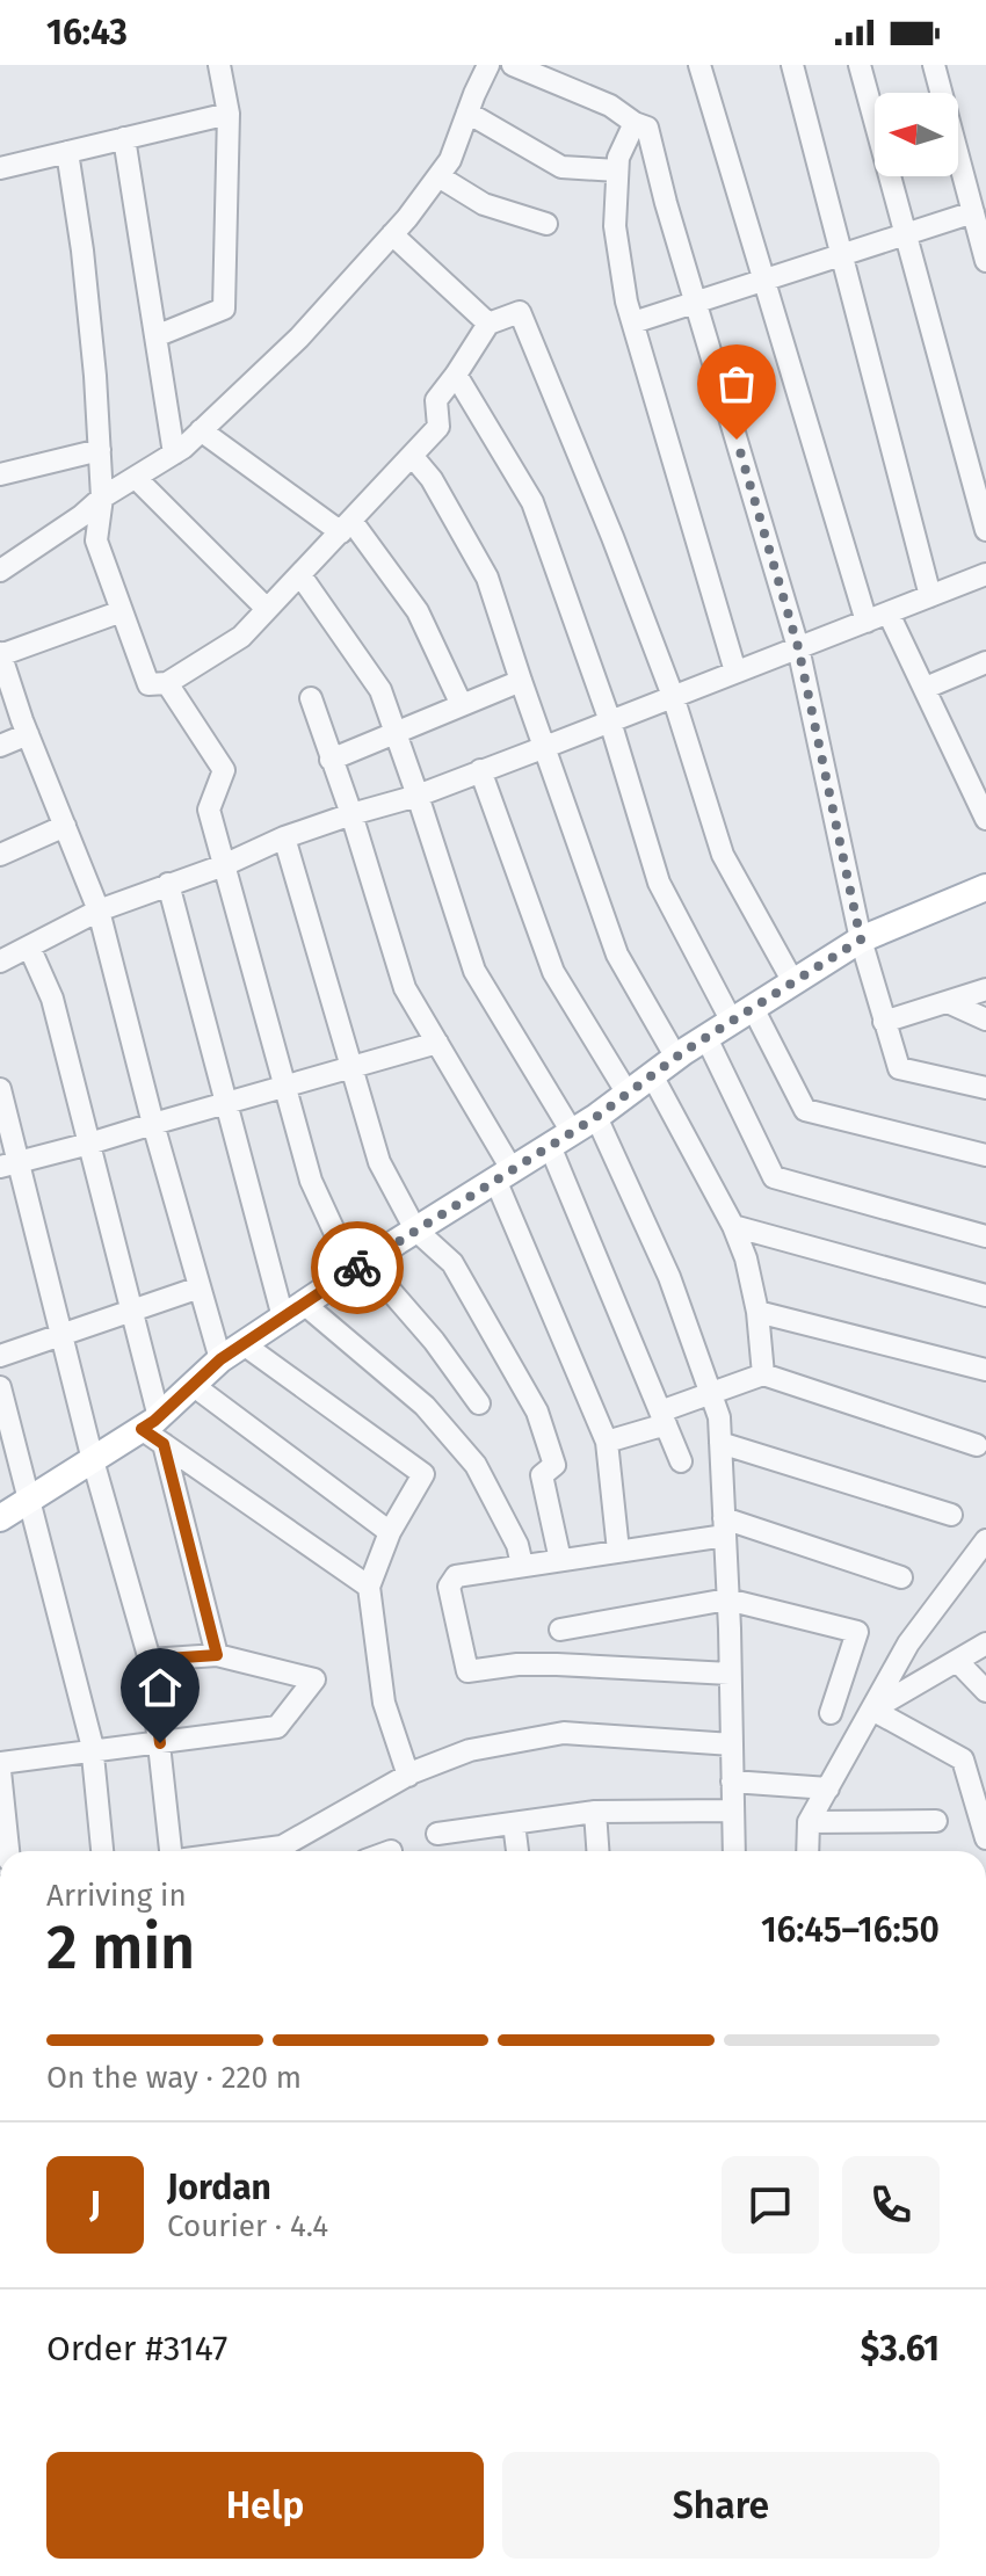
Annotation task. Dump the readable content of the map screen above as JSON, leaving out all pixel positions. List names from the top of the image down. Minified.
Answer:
{"north":"left","page":{"status":"16:43","heading":["2 min","Arriving in","16:45–16:50"],"panel":["Jordan","Courier · 4.4","Order #3147","$3.61"],"bar":"On the way · 220 m","round":"J","buttons":["Help","Share"]}}
